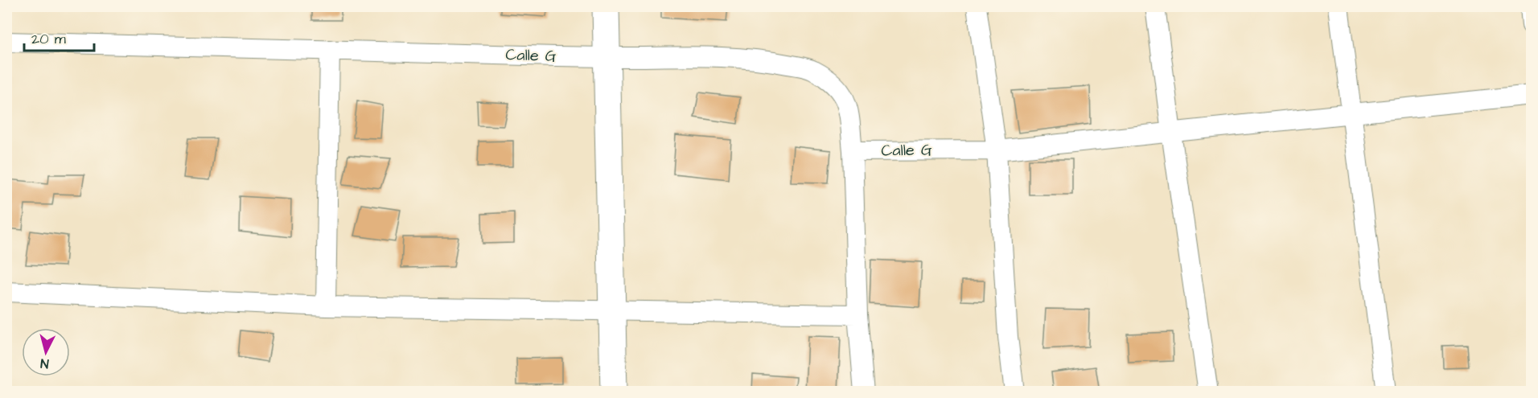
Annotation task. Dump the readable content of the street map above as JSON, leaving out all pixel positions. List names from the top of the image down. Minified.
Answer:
{"streets":{"street":["Calle G"]},"scale_bar":"20 m","north":"bottom"}
